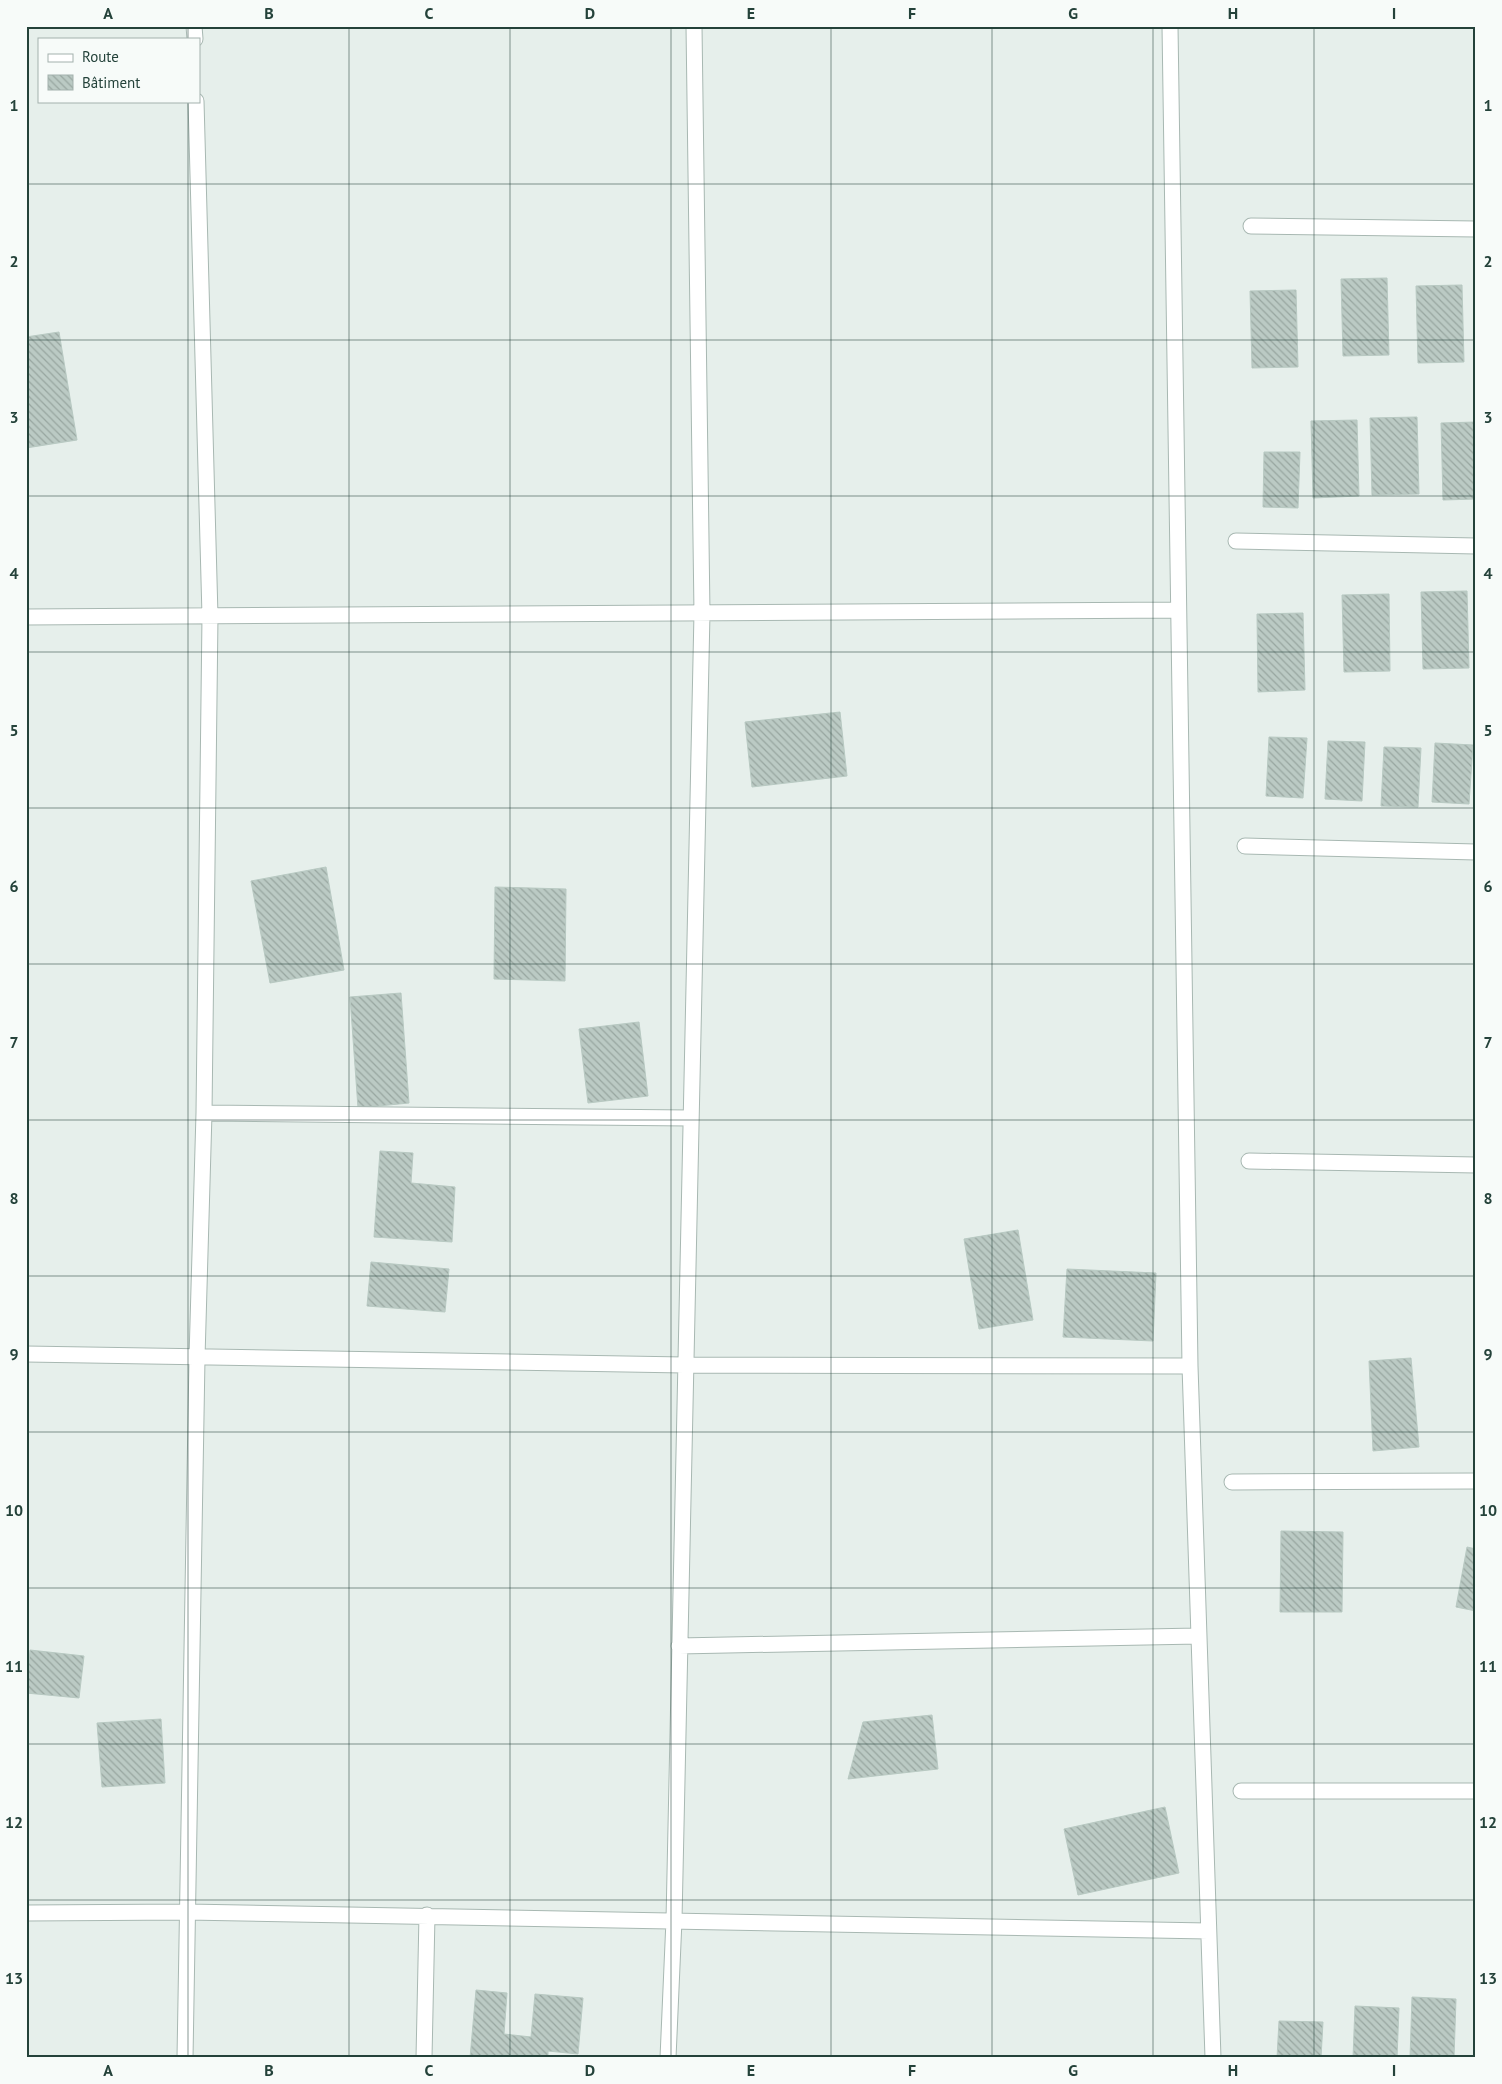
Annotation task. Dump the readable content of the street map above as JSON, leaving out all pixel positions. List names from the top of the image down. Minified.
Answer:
{"legend":["Route","Bâtiment"],"grid":{"columns":["A","B","C","D","E","F","G","H","I"],"rows":["1","2","3","4","5","6","7","8","9","10","11","12","13"]}}
